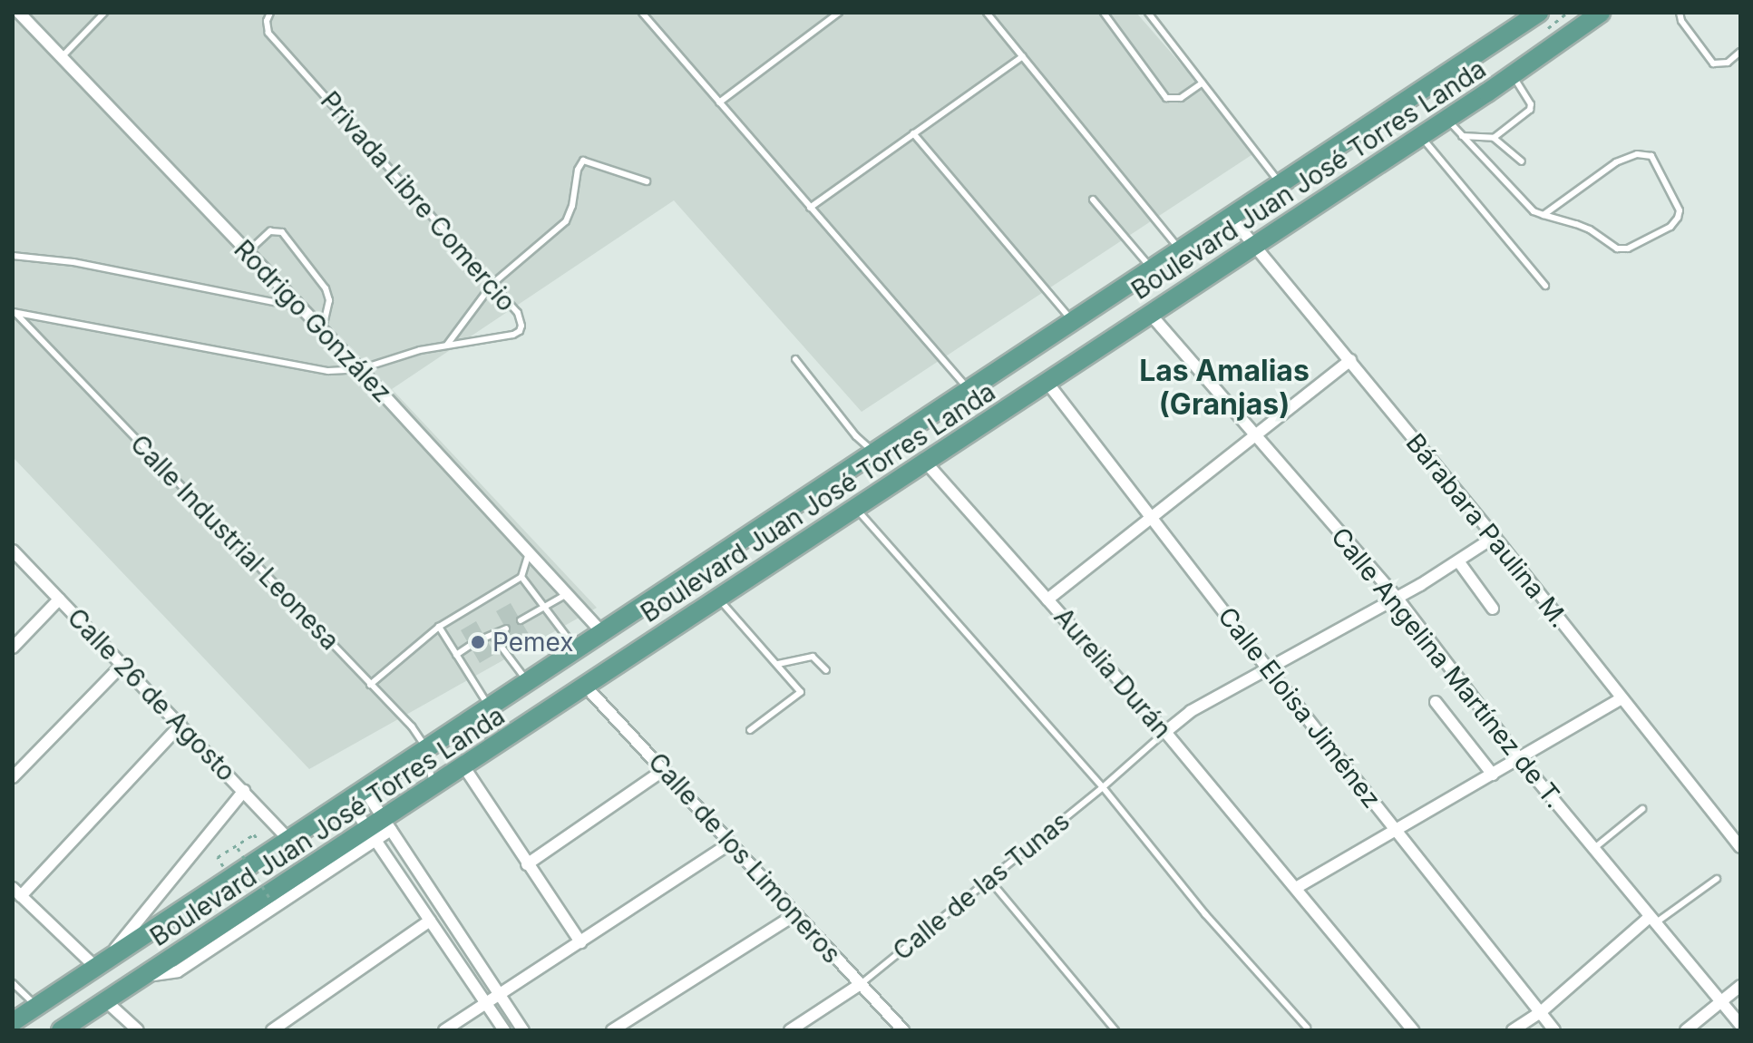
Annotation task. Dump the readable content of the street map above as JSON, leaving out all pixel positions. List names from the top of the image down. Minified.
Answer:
{"streets":{"main road":["Boulevard Juan José Torres Landa"],"street":["Rodrigo González","Bárabara Paulina M.","Calle Angelina Martínez de T.","Aurelia Durán","Calle 26 de Agosto","Calle Eloisa Jiménez","Calle de los Limoneros","Calle de las Tunas"],"lane":["Privada Libre Comercio","Calle Industrial Leonesa"]},"crossings":[["Boulevard Juan José Torres Landa","Rodrigo González"],["Boulevard Juan José Torres Landa","Bárabara Paulina M."],["Boulevard Juan José Torres Landa","Calle Industrial Leonesa"],["Boulevard Juan José Torres Landa","Calle Angelina Martínez de T."],["Boulevard Juan José Torres Landa","Aurelia Durán"],["Boulevard Juan José Torres Landa","Calle 26 de Agosto"],["Boulevard Juan José Torres Landa","Calle Eloisa Jiménez"],["Boulevard Juan José Torres Landa","Calle de los Limoneros"],["Privada Libre Comercio","Rodrigo González"],["Privada Libre Comercio","Calle Industrial Leonesa"],["Aurelia Durán","Calle de las Tunas"],["Calle de los Limoneros","Calle de las Tunas"]],"districts":["Las Amalias (Granjas)"],"places":["Pemex"]}
